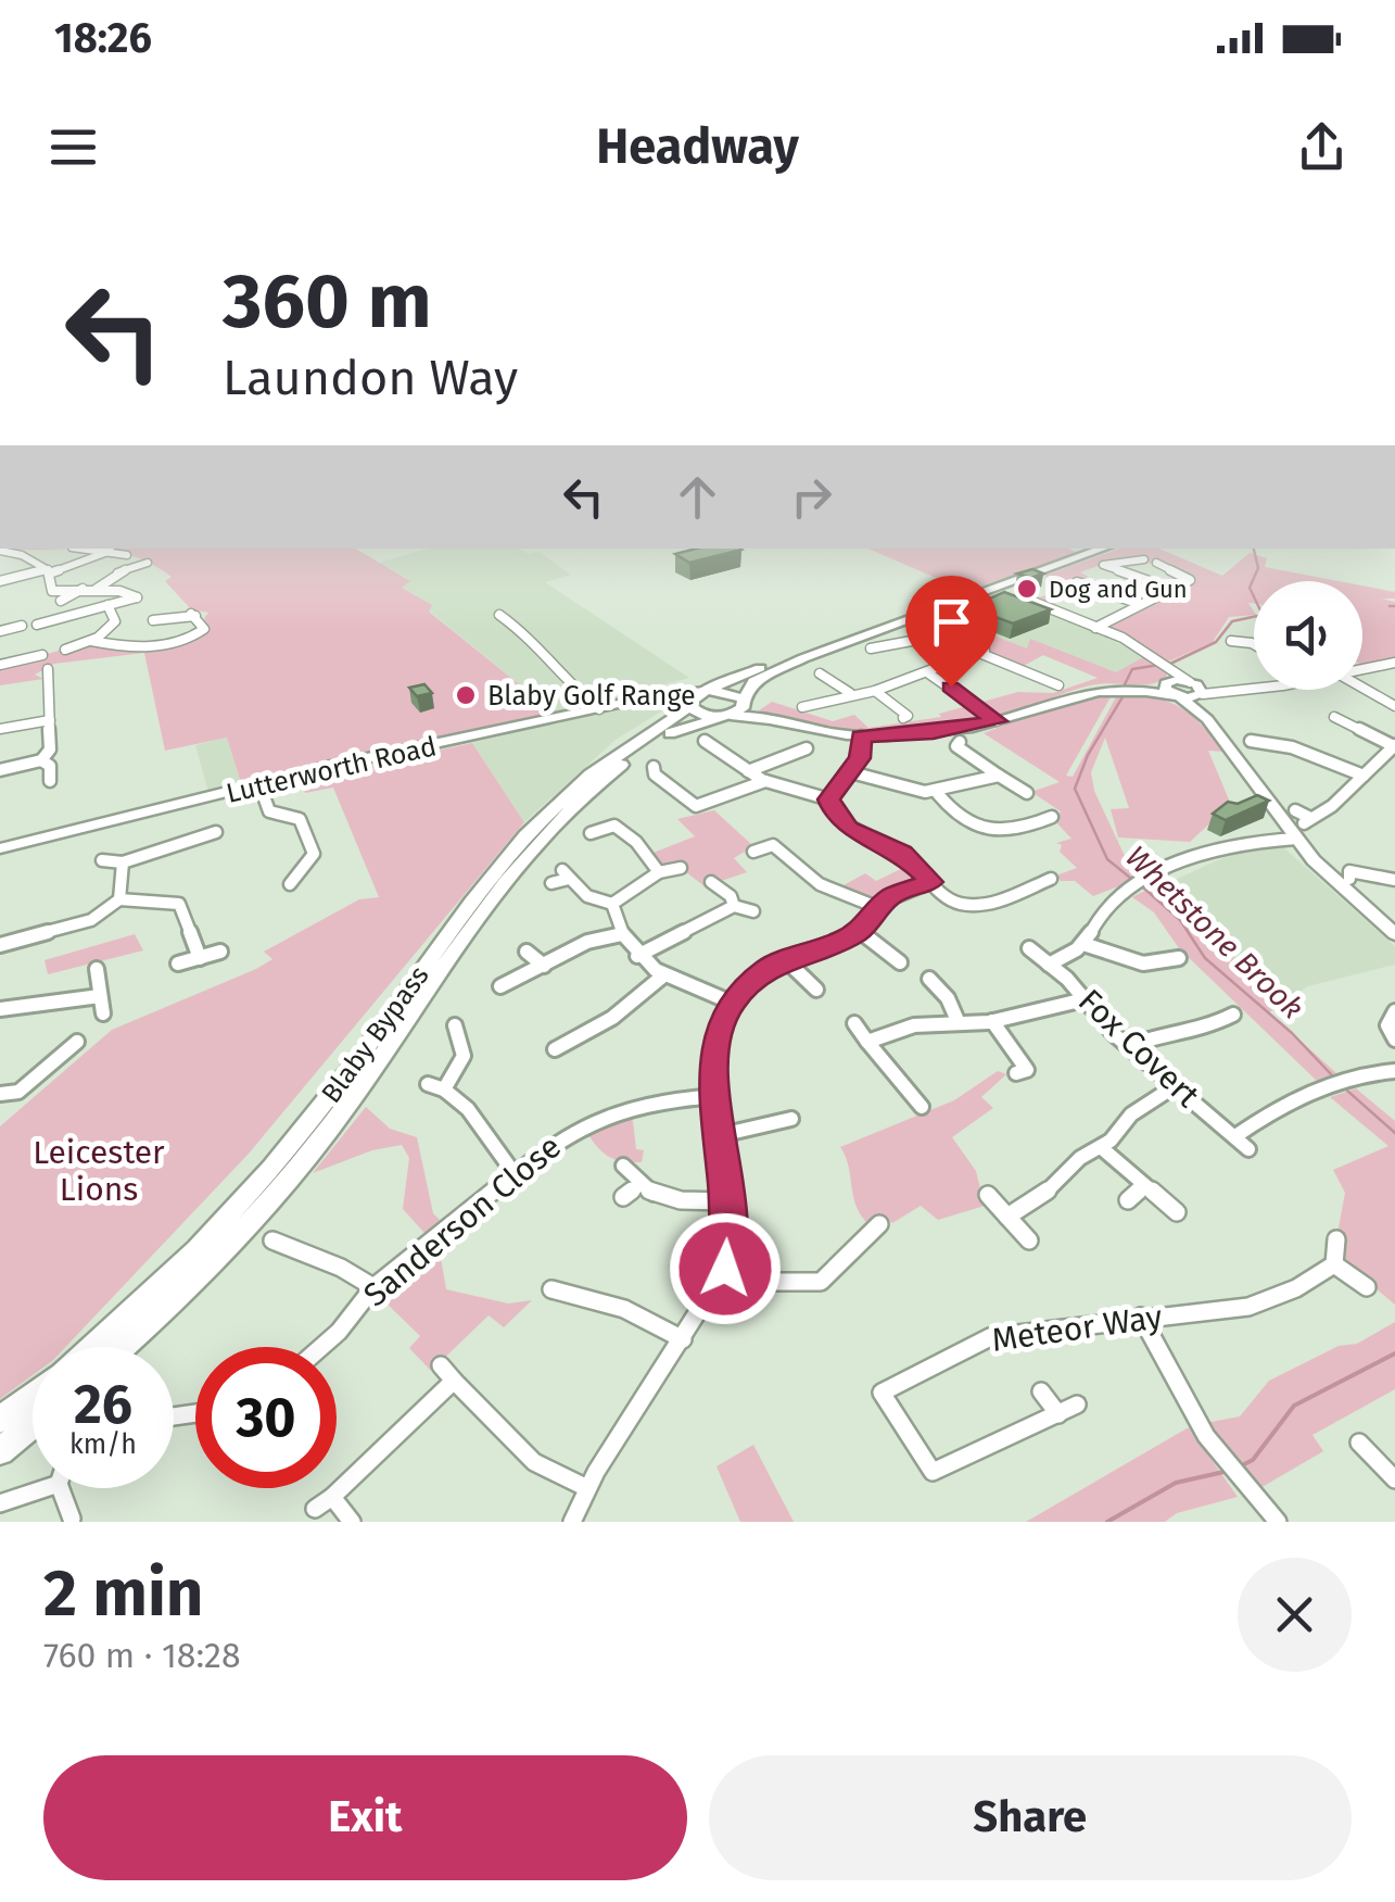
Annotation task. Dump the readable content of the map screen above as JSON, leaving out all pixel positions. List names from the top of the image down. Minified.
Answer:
{"streets":{"main road":["Blaby Bypass"],"street":["Lutterworth Road","Fox Covert","Sanderson Close","Meteor Way"]},"crossings":[["Lutterworth Road","Blaby Bypass"]],"water":["Whetstone Brook"],"parks":["Leicester Lions"],"places":["Dog and Gun","Blaby Golf Range"],"page":{"status":"18:26","header":"Headway","turn":["360 m","Laundon Way"],"speed":"26 km/h","limit":"30","heading":["2 min","760 m · 18:28"],"buttons":["Exit","Share"]}}
